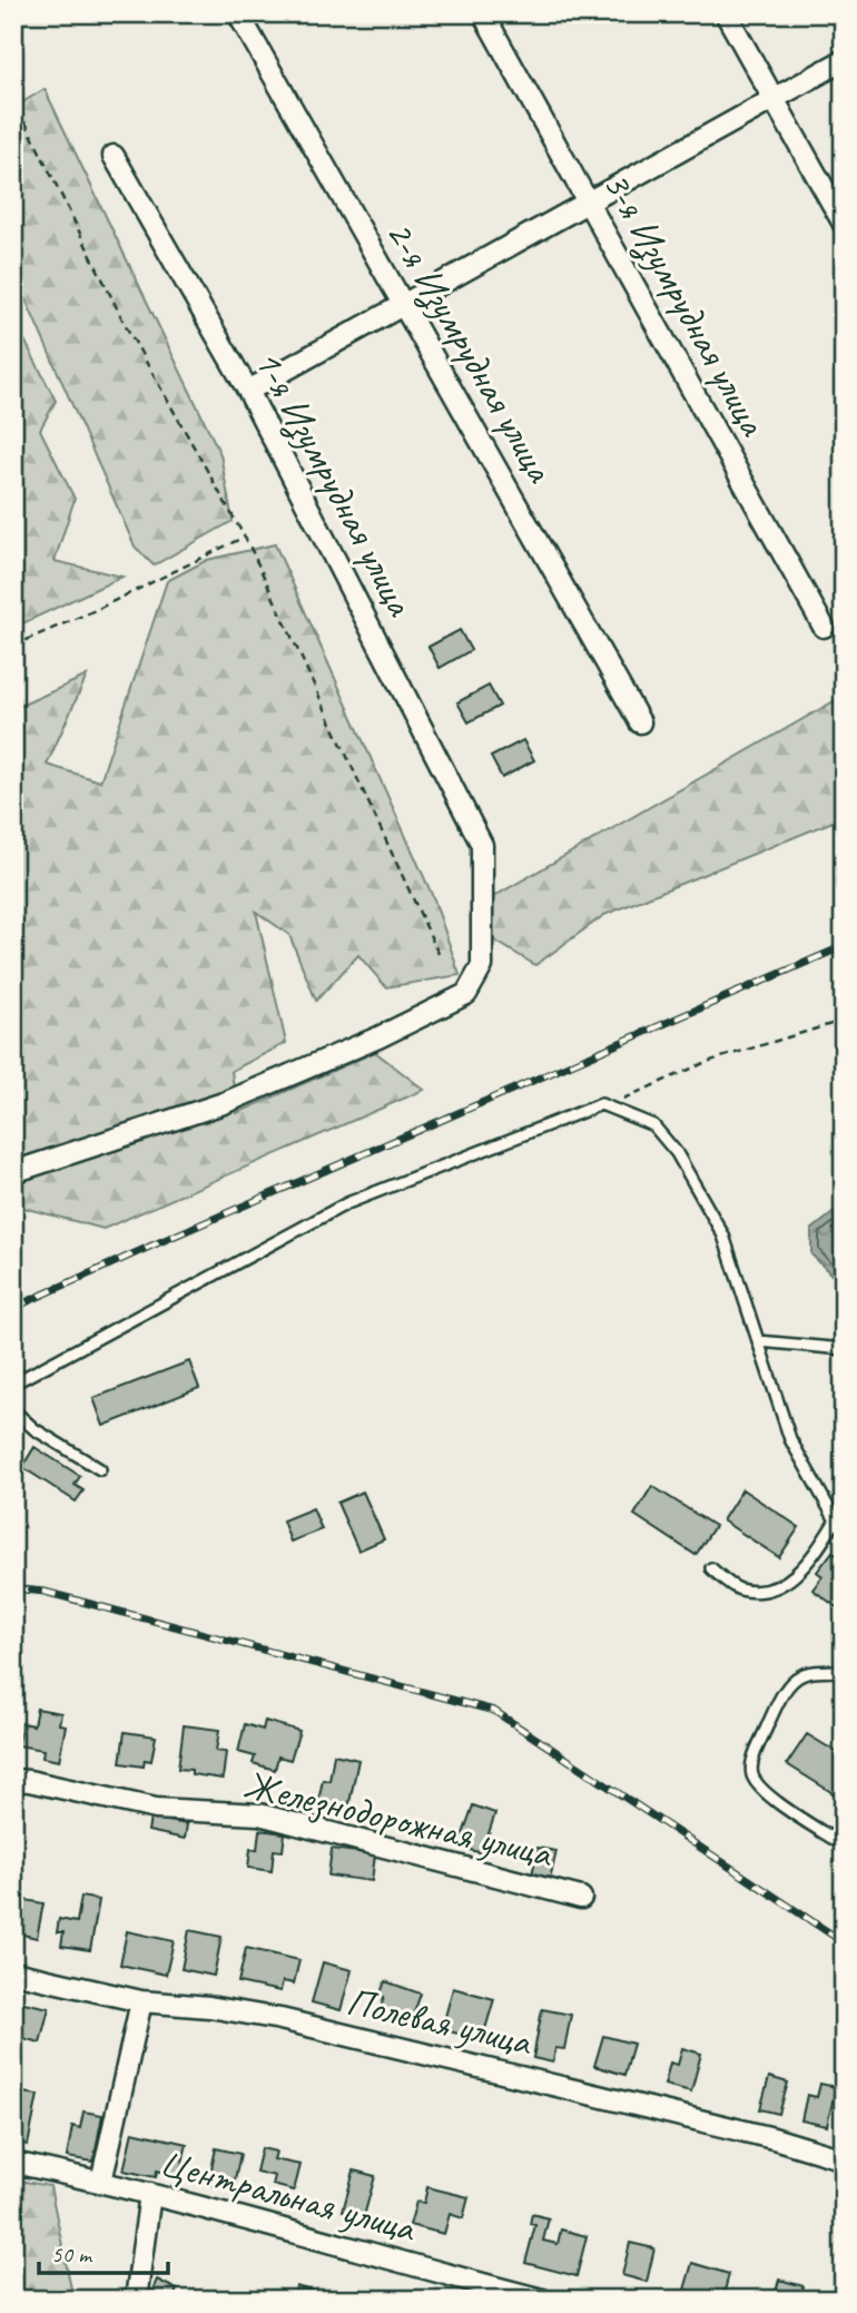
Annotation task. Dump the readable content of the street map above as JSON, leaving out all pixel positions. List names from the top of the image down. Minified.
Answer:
{"streets":{"street":["3-я Изумрудная улица","2-я Изумрудная улица","1-я Изумрудная улица","Железнодорожная улица","Полевая улица","Центральная улица"]},"scale_bar":"50 m"}
